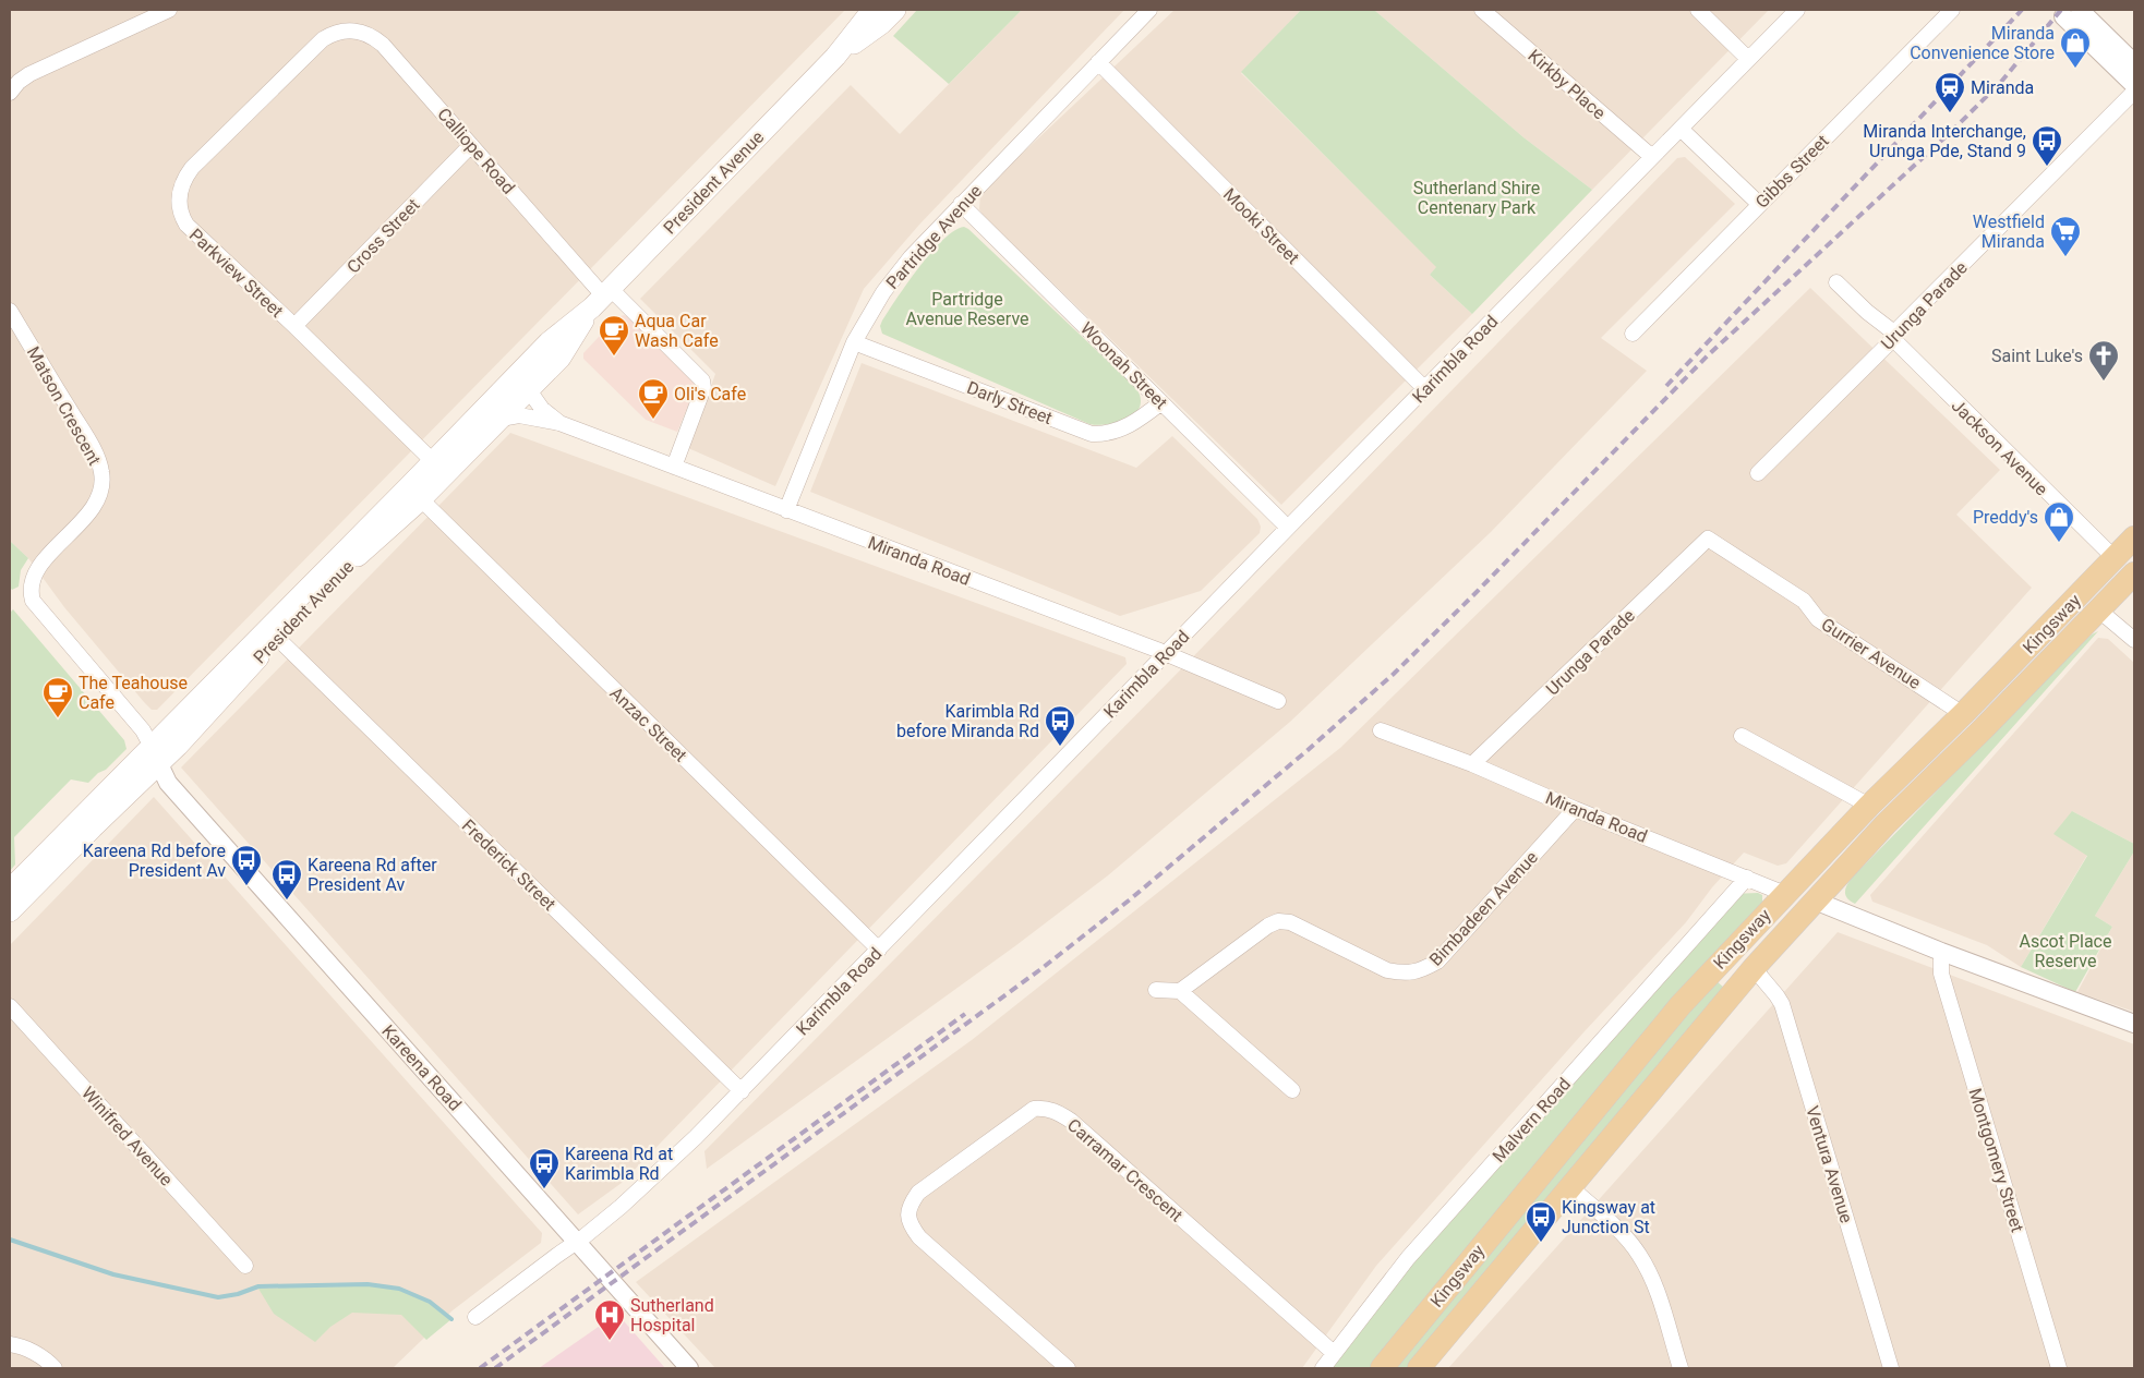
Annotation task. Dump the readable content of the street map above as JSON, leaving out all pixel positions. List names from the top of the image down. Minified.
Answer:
{"streets":{"main road":["President Avenue","Jackson Avenue","Miranda Road","Kingsway","Gurrier Avenue"],"street":["Kirkby Place","Calliope Road","Gibbs Street","Mooki Street","Cross Street","Partridge Avenue","Parkview Street","Urunga Parade","Karimbla Road","Woonah Street","Darly Street","Matson Crescent","Anzac Street","Frederick Street","Bimbadeen Avenue","Kareena Road","Malvern Road","Winifred Avenue","Montgomery Street","Ventura Avenue","Carramar Crescent"]},"crossings":[["Kirkby Place","Karimbla Road"],["Calliope Road","President Avenue"],["Calliope Road","Cross Street"],["Calliope Road","Parkview Street"],["Calliope Road","Miranda Road"],["President Avenue","Parkview Street"],["President Avenue","Matson Crescent"],["President Avenue","Miranda Road"],["President Avenue","Anzac Street"],["President Avenue","Frederick Street"],["President Avenue","Kareena Road"],["Mooki Street","Partridge Avenue"],["Mooki Street","Karimbla Road"],["Cross Street","Parkview Street"],["Partridge Avenue","Woonah Street"],["Partridge Avenue","Darly Street"],["Partridge Avenue","Miranda Road"],["Urunga Parade","Jackson Avenue"],["Urunga Parade","Miranda Road"],["Urunga Parade","Gurrier Avenue"],["Karimbla Road","Woonah Street"],["Karimbla Road","Miranda Road"],["Karimbla Road","Anzac Street"],["Karimbla Road","Frederick Street"],["Karimbla Road","Kareena Road"],["Woonah Street","Darly Street"],["Matson Crescent","Kareena Road"],["Jackson Avenue","Kingsway"],["Miranda Road","Kingsway"],["Miranda Road","Bimbadeen Avenue"],["Miranda Road","Malvern Road"],["Kingsway","Gurrier Avenue"],["Kingsway","Ventura Avenue"],["Malvern Road","Carramar Crescent"]],"parks":["Sutherland Shire Centenary Park","Partridge Avenue Reserve","Ascot Place Reserve"],"places":{"shop":["Miranda Convenience Store","Preddy's"],"station":["Miranda"],"bus stop":["Miranda Interchange, Urunga Pde, Stand 9","Karimbla Rd before Miranda Rd","Kareena Rd before President Av","Kareena Rd after President Av","Kareena Rd at Karimbla Rd","Kingsway at Junction St"],"supermarket":["Westfield Miranda"],"cafe":["Aqua Car Wash Cafe","Oli's Cafe","The Teahouse Cafe"],"church":["Saint Luke's"],"hospital":["Sutherland Hospital"]}}
